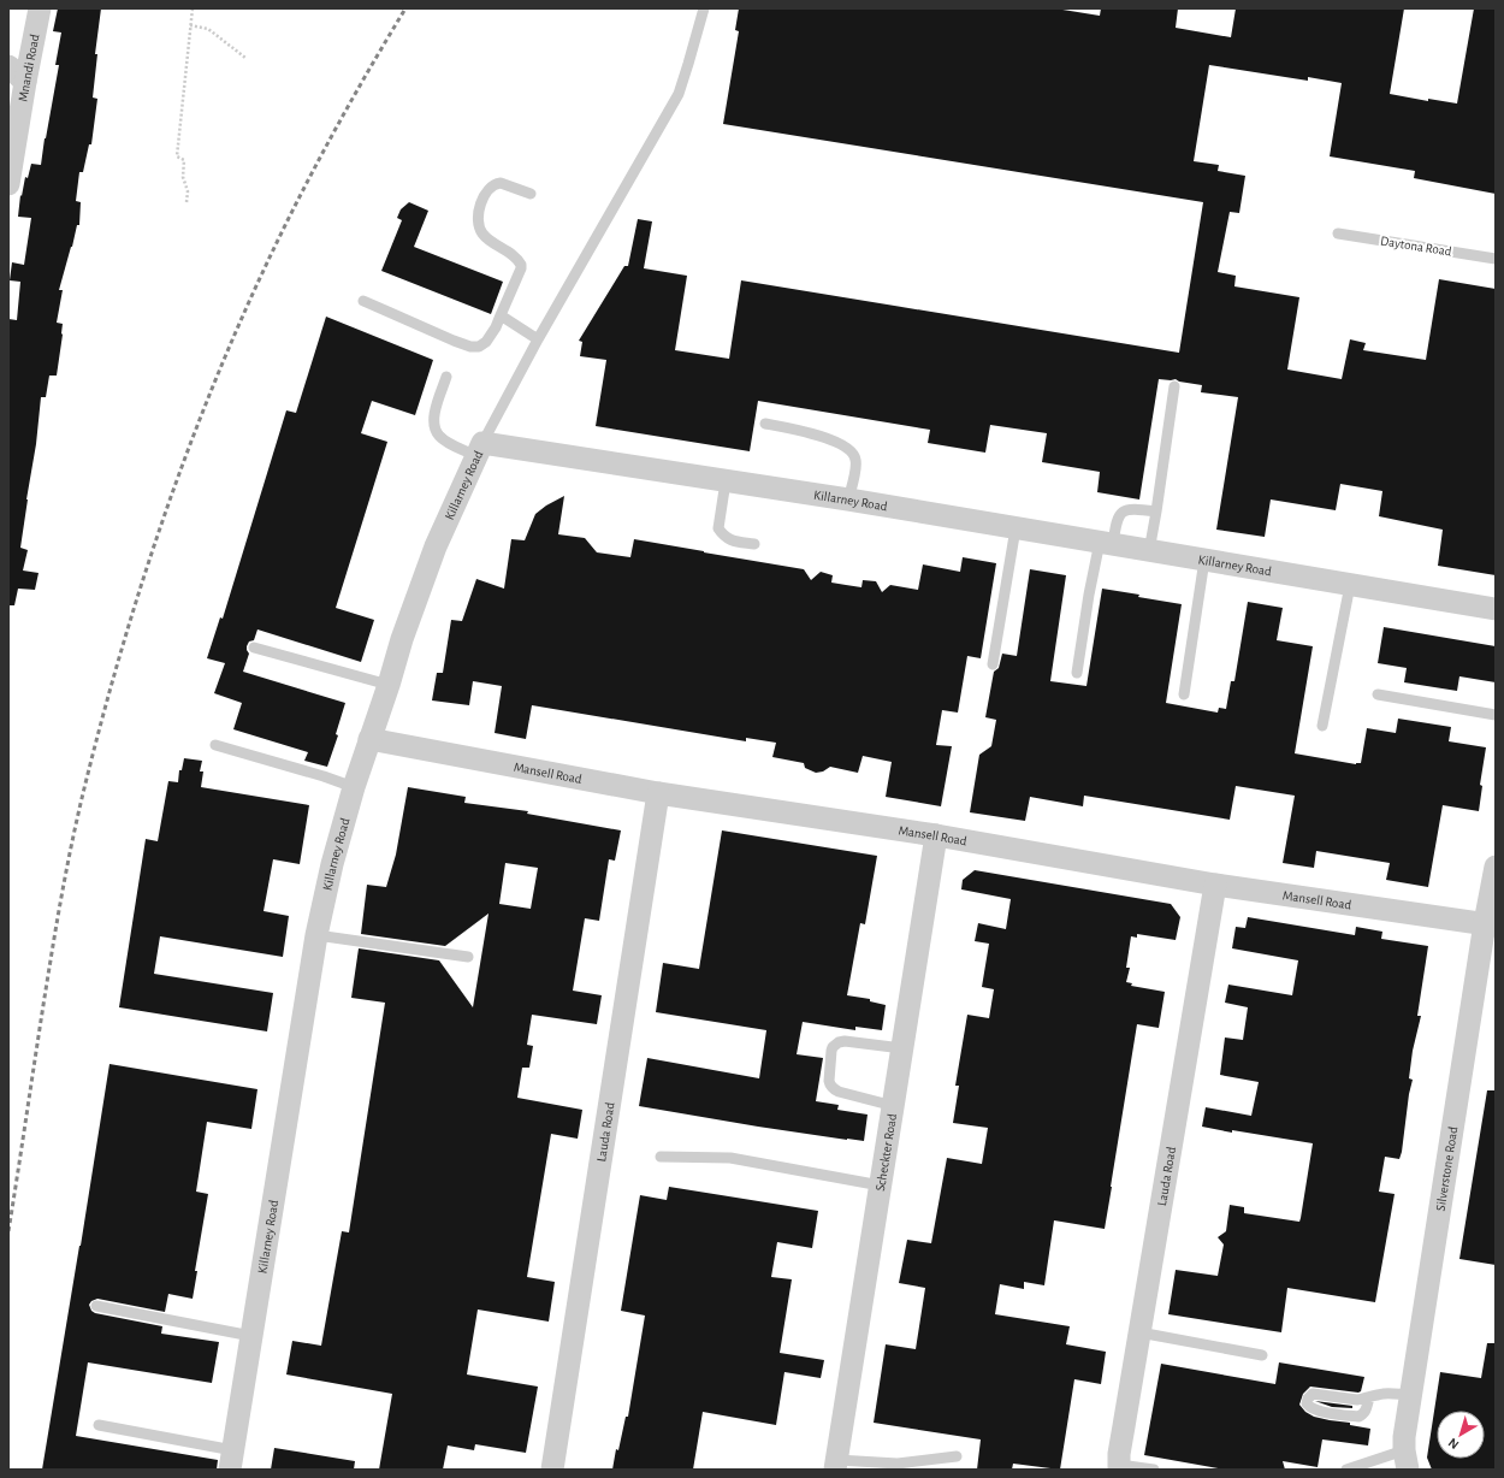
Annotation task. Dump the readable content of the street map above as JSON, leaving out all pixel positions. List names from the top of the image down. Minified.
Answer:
{"streets":{"street":["Mnandi Road","Killarney Road","Mansell Road","Lauda Road","Scheckter Road","Silverstone Road"],"lane":["Daytona Road"]},"crossings":[["Killarney Road","Mansell Road"],["Mansell Road","Lauda Road"],["Mansell Road","Scheckter Road"],["Mansell Road","Silverstone Road"]],"north":"bottom left"}
